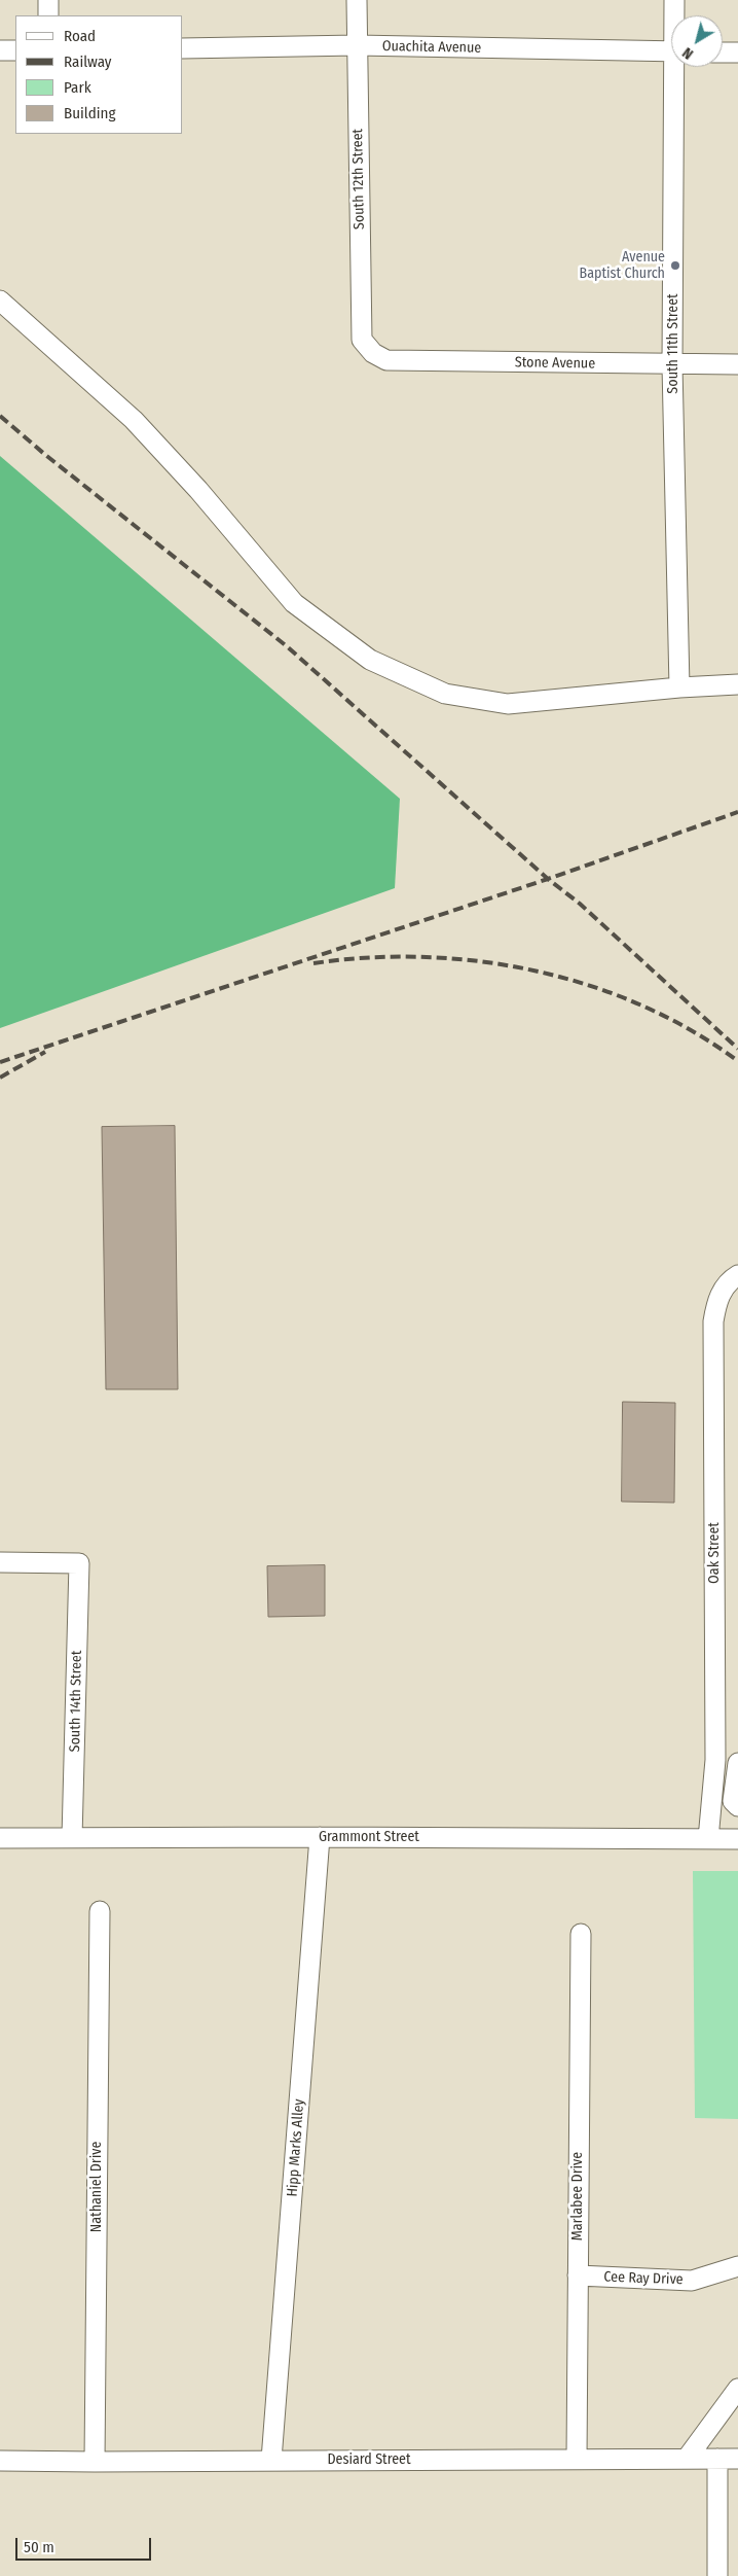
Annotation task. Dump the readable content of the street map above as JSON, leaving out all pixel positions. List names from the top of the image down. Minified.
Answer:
{"streets":{"street":["Ouachita Avenue","South 12th Street","South 11th Street","Stone Avenue","Oak Street","South 14th Street","Grammont Street","Hipp Marks Alley","Nathaniel Drive","Marlabee Drive","Cee Ray Drive","Desiard Street"]},"crossings":[["Ouachita Avenue","South 12th Street"],["South 12th Street","Stone Avenue"],["South 11th Street","Stone Avenue"],["Oak Street","Grammont Street"],["South 14th Street","Grammont Street"],["Grammont Street","Hipp Marks Alley"],["Hipp Marks Alley","Desiard Street"],["Nathaniel Drive","Desiard Street"],["Marlabee Drive","Cee Ray Drive"],["Marlabee Drive","Desiard Street"]],"places":["Avenue Baptist Church"],"legend":["Road","Railway","Park","Building"],"scale_bar":"50 m","north":"bottom left"}
